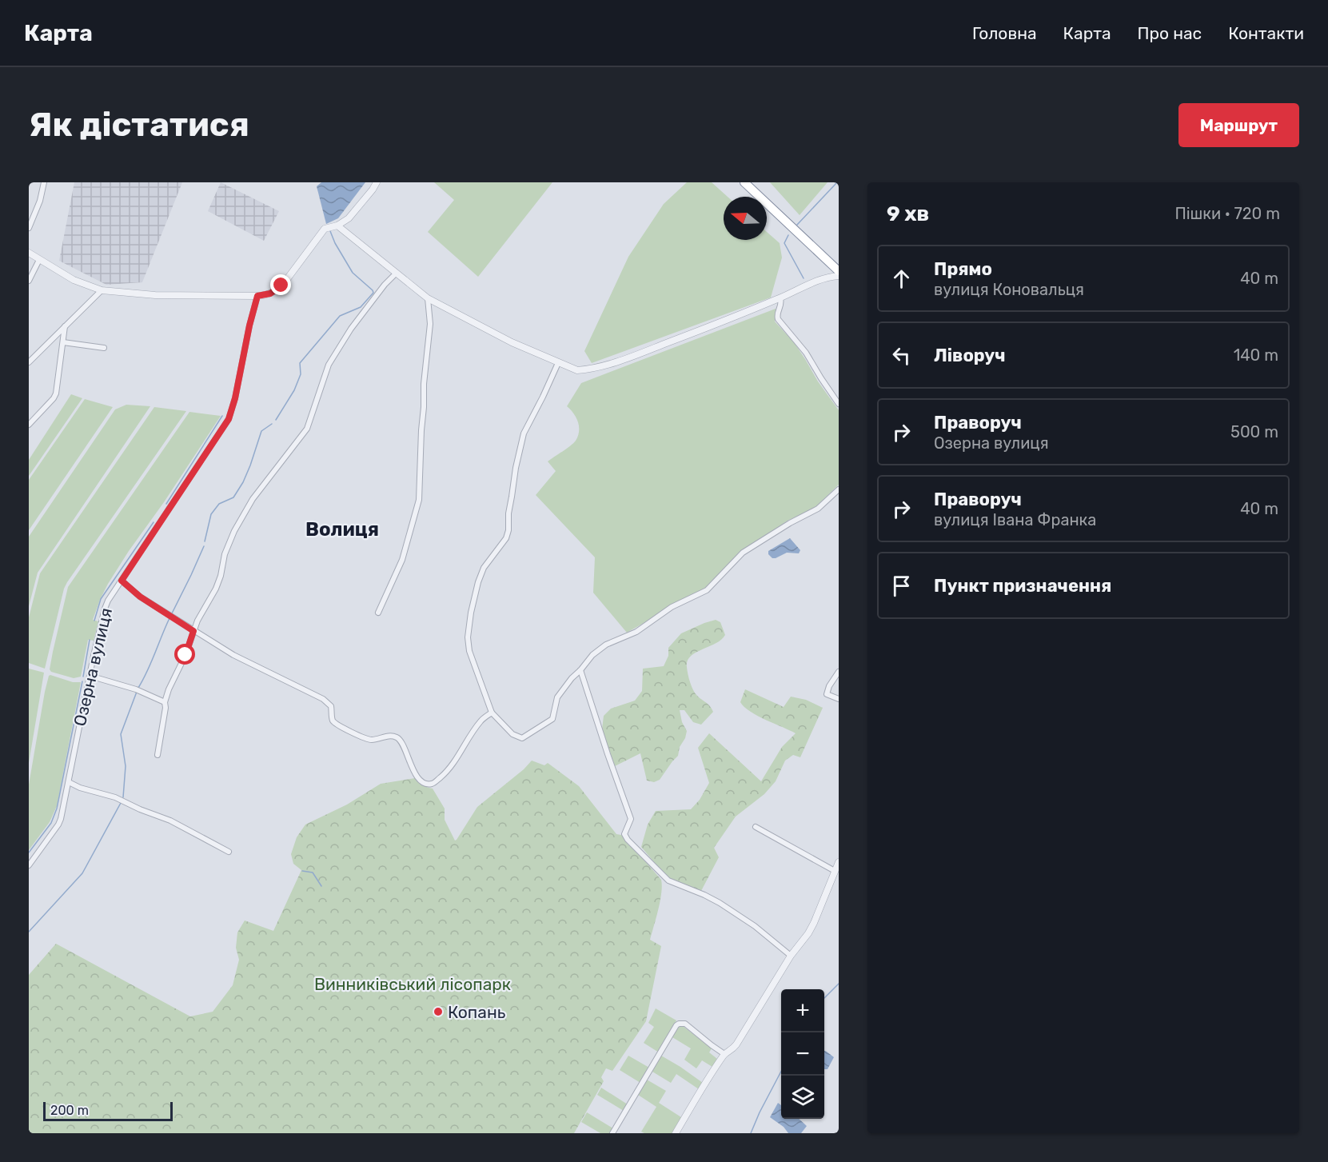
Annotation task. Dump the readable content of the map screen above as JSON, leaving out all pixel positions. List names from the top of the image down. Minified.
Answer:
{"streets":{"street":["Озерна вулиця"]},"districts":["Волиця"],"parks":["Винниківський лісопарк"],"places":["Копань"],"scale_bar":"200 m","north":"left","page":{"header":"Карта","nav":["Головна","Карта","Про нас","Контакти"],"buttons":"Маршрут","title":"Як дістатися","heading":["9 хв","Пішки · 720 m"],"list":[["Прямо","вулиця Коновальця","40 m"],["Ліворуч","140 m"],["Праворуч","Озерна вулиця","500 m"],["Праворуч","вулиця Івана Франка","40 m"],"Пункт призначення"],"map_buttons":["+","−"],"scale":"200 m"}}
